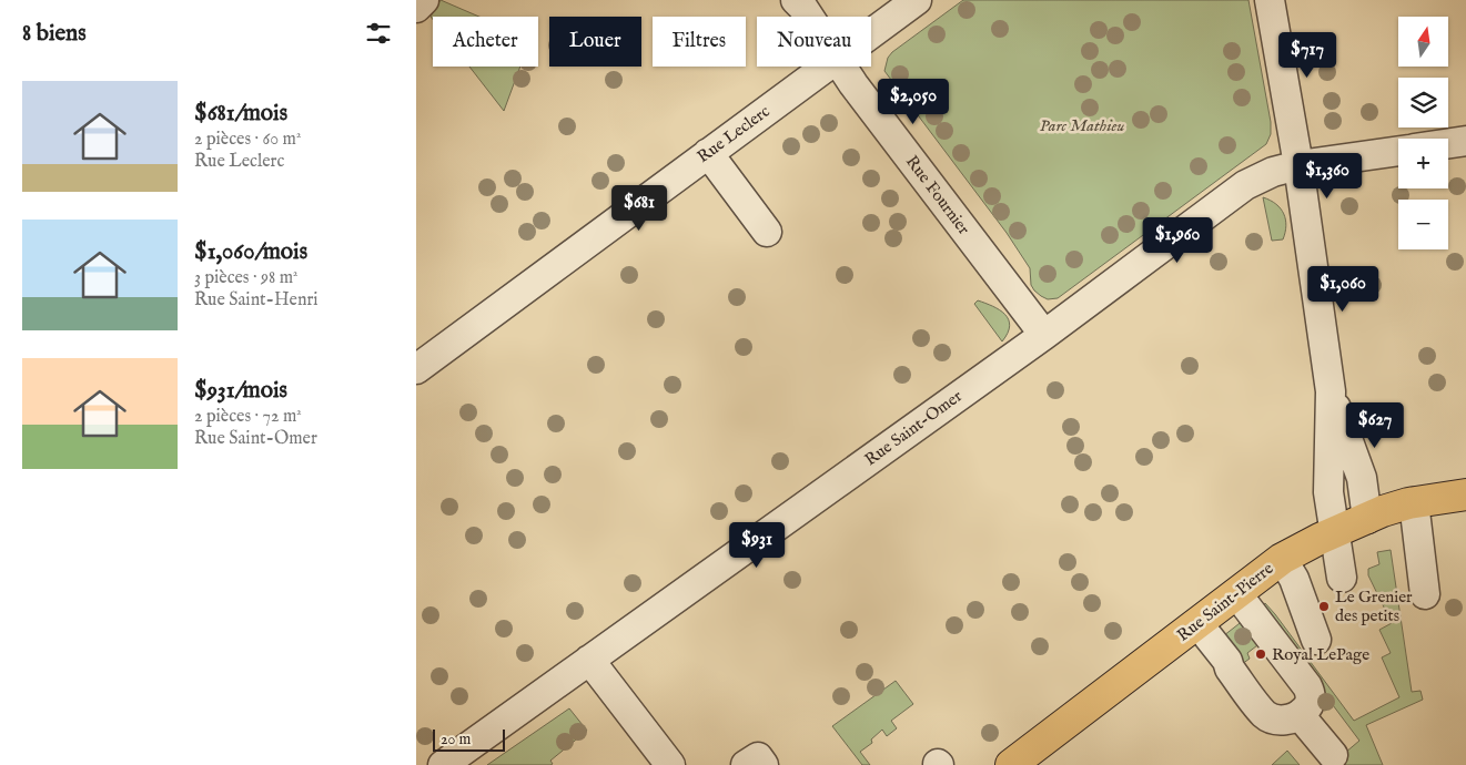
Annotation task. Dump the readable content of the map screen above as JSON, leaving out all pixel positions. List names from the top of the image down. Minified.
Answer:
{"streets":{"main road":["Rue Saint-Pierre"],"street":["Rue Leclerc","Rue Fournier","Rue Saint-Omer"]},"crossings":[["Rue Fournier","Rue Saint-Omer"]],"parks":["Parc Mathieu"],"places":["Le Grenier des petits","Royal LePage"],"scale_bar":"20 m","north":"top","page":{"heading":"8 biens","map_buttons":["+","−"],"chip":["Acheter","Louer","Filtres","Nouveau"],"price":["$717","$2,050","$1,360","$681","$1,960","$1,060","$627","$931"],"list":[{"name":"$681/mois","note":"2 pièces · 60 m² · Rue Leclerc"},{"name":"$1,060/mois","note":"3 pièces · 98 m² · Rue Saint-Henri"},{"name":"$931/mois","note":"2 pièces · 72 m² · Rue Saint-Omer"}],"scale":"20 m"}}
